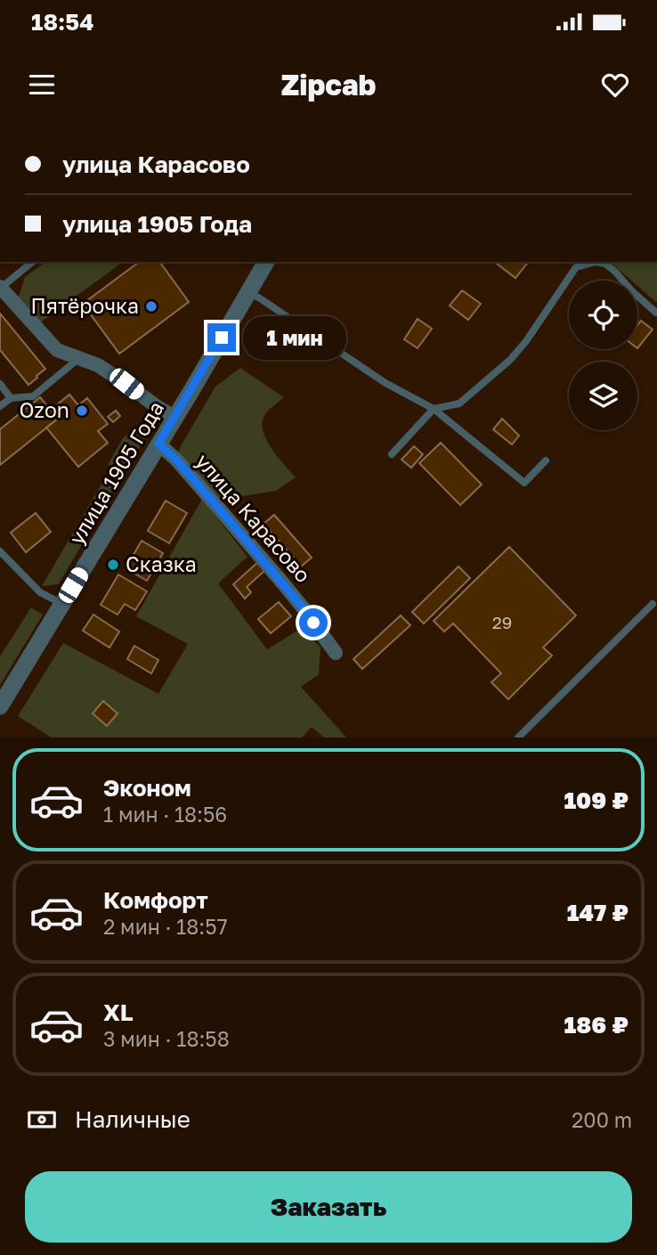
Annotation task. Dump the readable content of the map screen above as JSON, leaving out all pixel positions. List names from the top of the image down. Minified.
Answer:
{"streets":{"street":["улица 1905 Года","улица Карасово"]},"crossings":[["улица 1905 Года","улица Карасово"]],"places":["Пятёрочка","Ozon","Сказка"],"house_numbers":["29"],"page":{"status":"18:54","header":"Zipcab","banner":["улица Карасово","улица 1905 Года"],"bubble":"1 мин","list":[{"name":"Эконом","note":"1 мин · 18:56","value":"109 ₽"},{"name":"Комфорт","note":"2 мин · 18:57","value":"147 ₽"},{"name":"XL","note":"3 мин · 18:58","value":"186 ₽"}],"pay":["Наличные","200 m"],"buttons":"Заказать"}}
